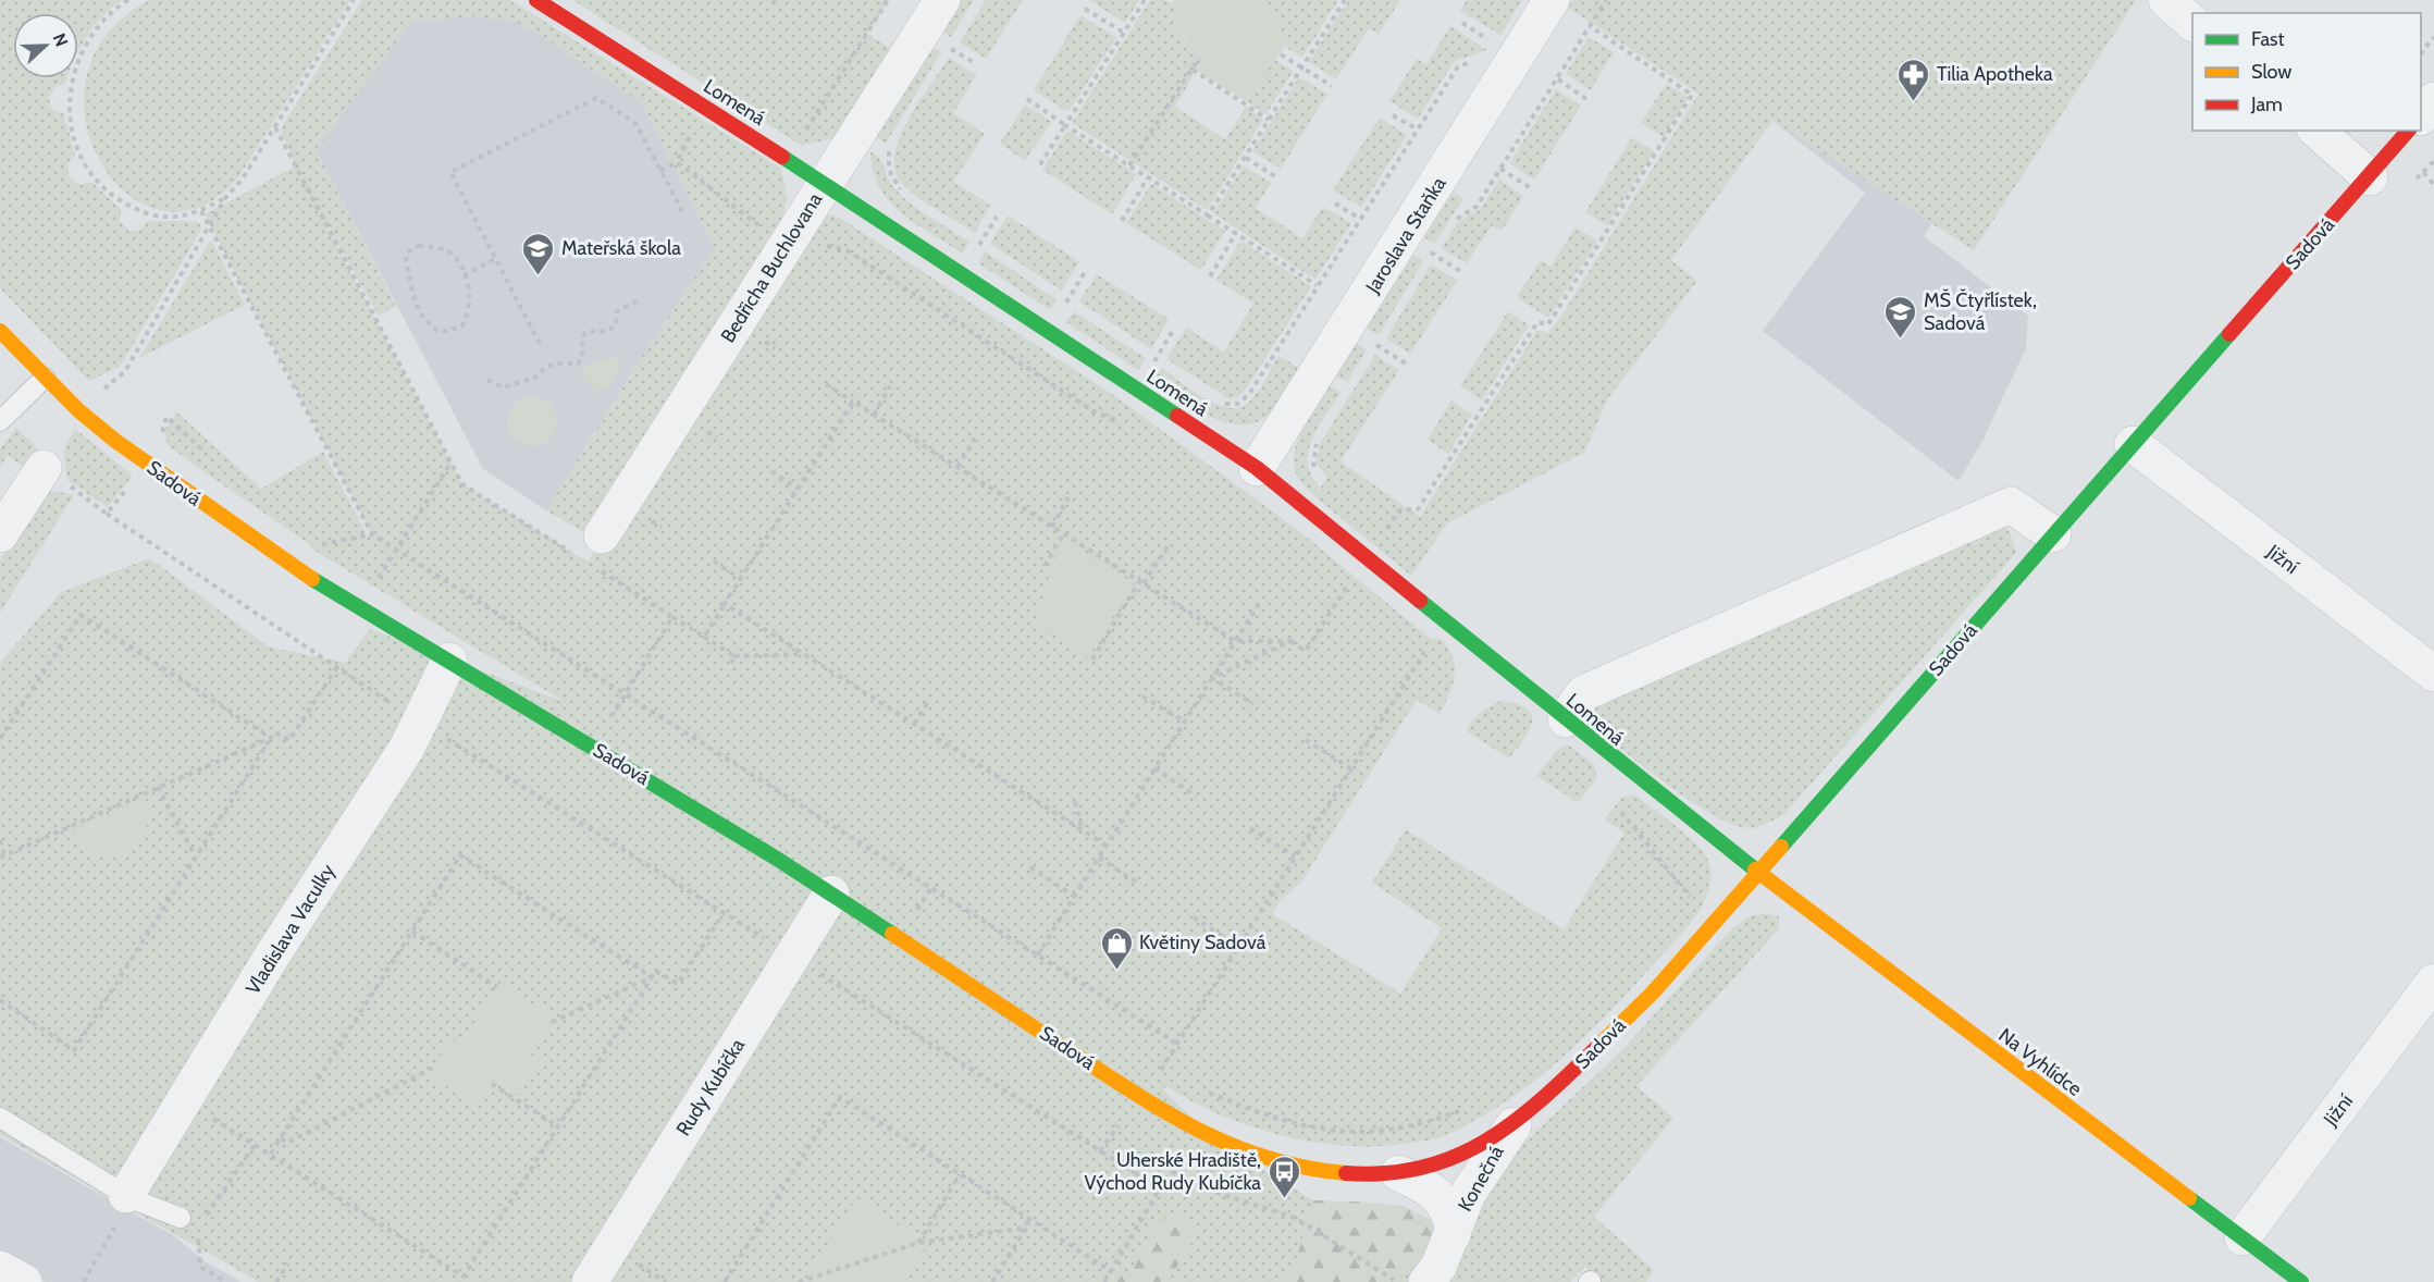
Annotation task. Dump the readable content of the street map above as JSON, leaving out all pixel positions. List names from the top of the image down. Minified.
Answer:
{"streets":{"street":["Lomená","Jaroslava Staňka","Sadová","Bedřicha Buchlovana","Jižní","Vladislava Vaculky","Na Vyhlídce","Rudy Kubíčka","Konečná"]},"crossings":[["Lomená","Jaroslava Staňka"],["Lomená","Sadová"],["Lomená","Bedřicha Buchlovana"],["Lomená","Na Vyhlídce"],["Sadová","Jižní"],["Sadová","Vladislava Vaculky"],["Sadová","Na Vyhlídce"],["Sadová","Rudy Kubíčka"],["Sadová","Konečná"],["Jižní","Na Vyhlídce"]],"places":{"pharmacy":["Tilia Apotheka"],"school or university":["Mateřská škola","MŠ Čtyřlístek, Sadová"],"shop":["Květiny Sadová"],"bus stop":["Uherské Hradiště, Východ Rudy Kubíčka"]},"legend":["Fast","Slow","Jam"],"north":"right"}
